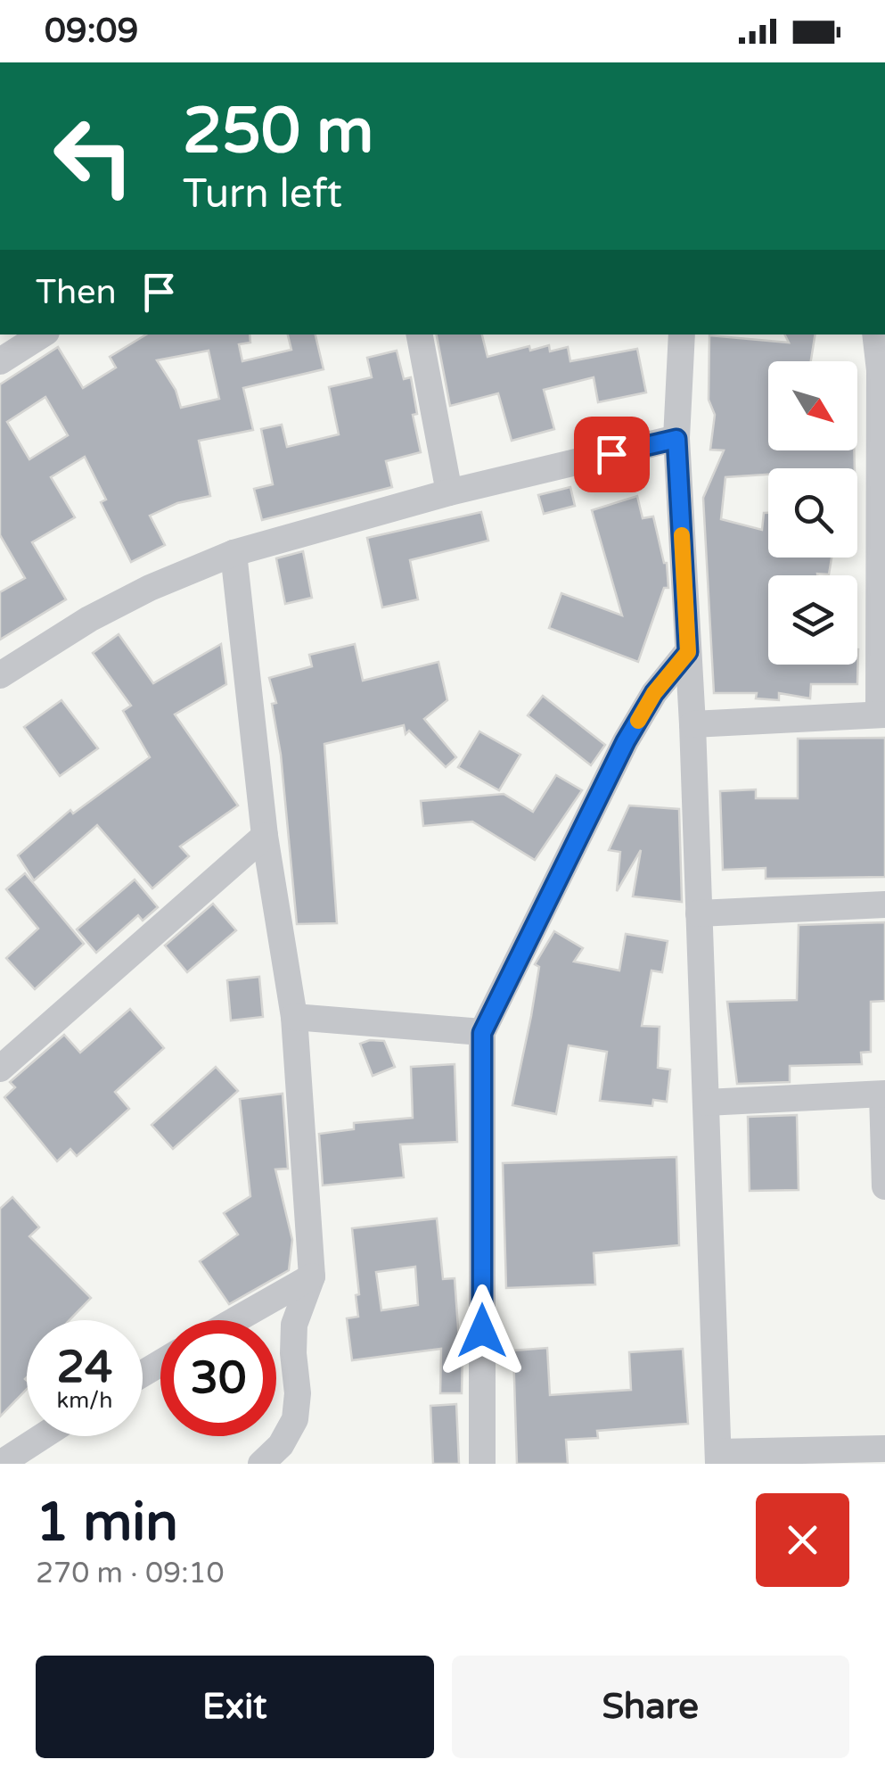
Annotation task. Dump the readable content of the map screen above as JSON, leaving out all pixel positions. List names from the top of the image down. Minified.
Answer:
{"north":"bottom right","page":{"status":"09:09","turn":["250 m","Turn left"],"then":"Then","speed":"24 km/h","limit":"30","heading":["1 min","270 m · 09:10"],"buttons":["Exit","Share"]}}
